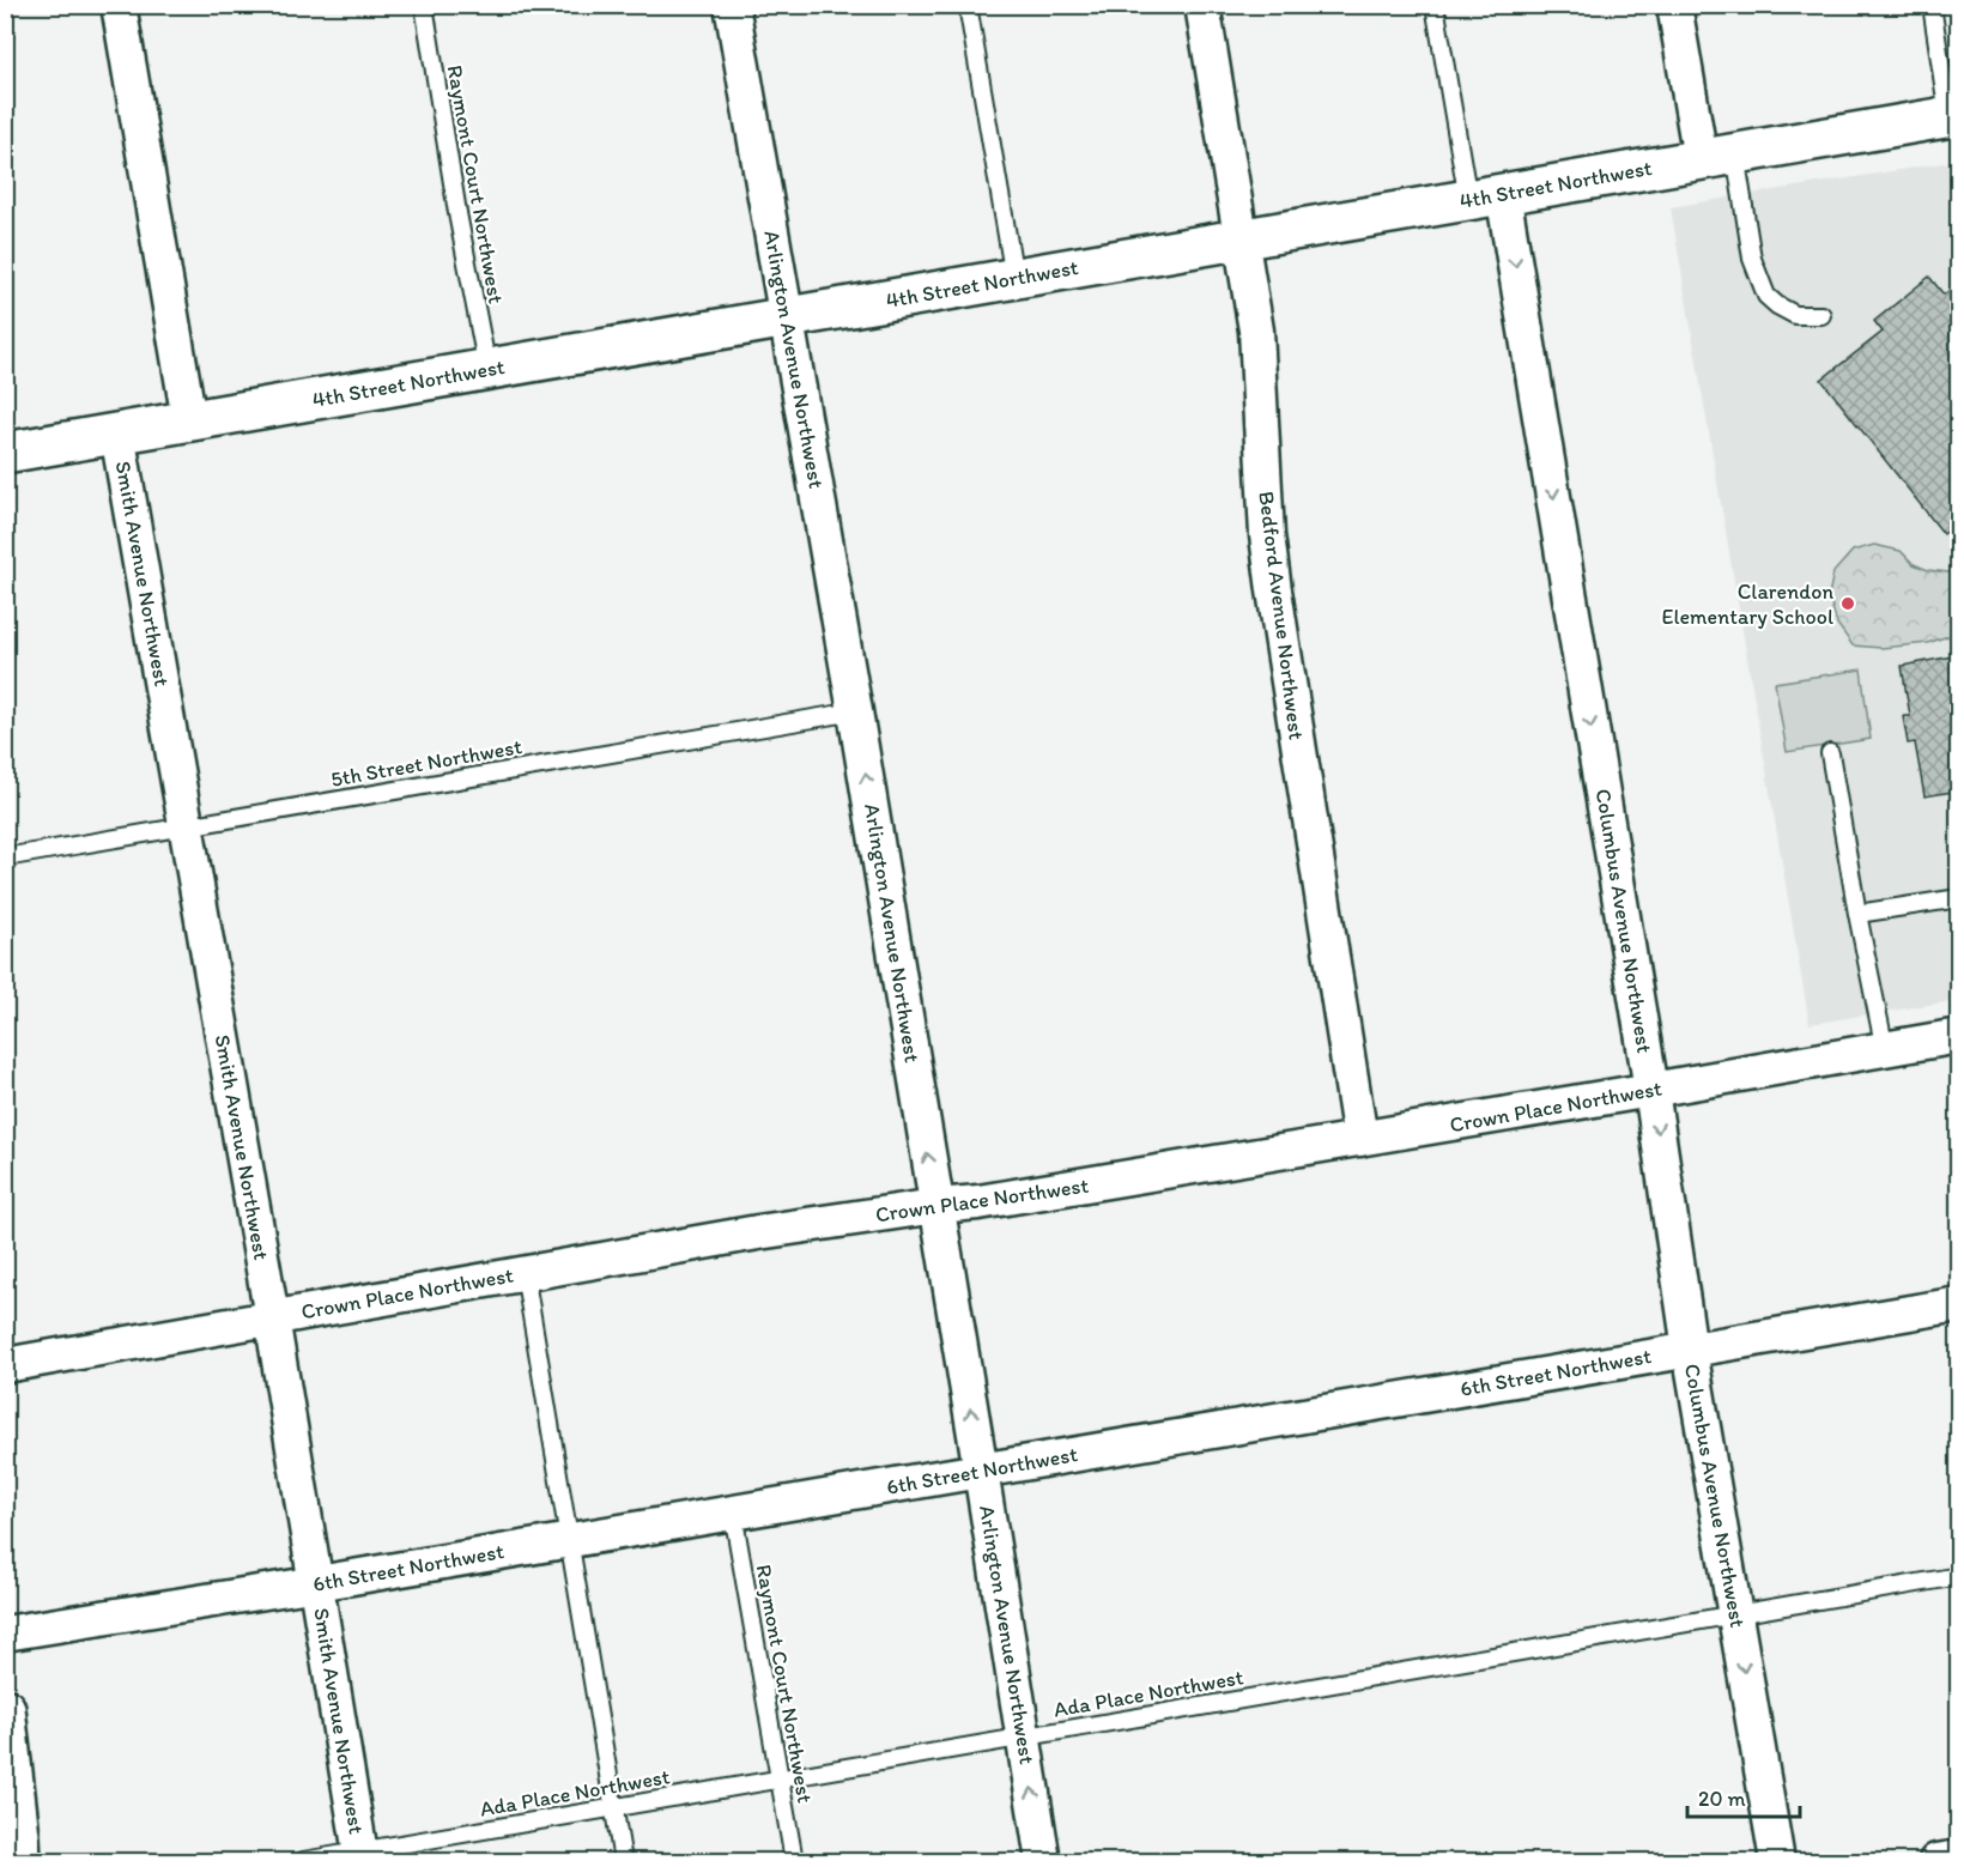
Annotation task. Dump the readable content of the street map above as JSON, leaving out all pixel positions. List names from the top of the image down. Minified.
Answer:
{"streets":{"street":["4th Street Northwest","Arlington Avenue Northwest","Smith Avenue Northwest","Bedford Avenue Northwest","Columbus Avenue Northwest","Crown Place Northwest","6th Street Northwest"],"lane":["Raymont Court Northwest","5th Street Northwest","Ada Place Northwest"]},"crossings":[["Raymont Court Northwest","4th Street Northwest"],["Raymont Court Northwest","6th Street Northwest"],["Raymont Court Northwest","Ada Place Northwest"],["4th Street Northwest","Arlington Avenue Northwest"],["4th Street Northwest","Smith Avenue Northwest"],["4th Street Northwest","Bedford Avenue Northwest"],["4th Street Northwest","Columbus Avenue Northwest"],["Arlington Avenue Northwest","5th Street Northwest"],["Arlington Avenue Northwest","Crown Place Northwest"],["Arlington Avenue Northwest","6th Street Northwest"],["Arlington Avenue Northwest","Ada Place Northwest"],["Smith Avenue Northwest","5th Street Northwest"],["Smith Avenue Northwest","Crown Place Northwest"],["Smith Avenue Northwest","6th Street Northwest"],["Smith Avenue Northwest","Ada Place Northwest"],["Bedford Avenue Northwest","Crown Place Northwest"],["Columbus Avenue Northwest","Crown Place Northwest"],["Columbus Avenue Northwest","6th Street Northwest"],["Columbus Avenue Northwest","Ada Place Northwest"]],"one_way":["Arlington Avenue Northwest","Columbus Avenue Northwest"],"places":["Clarendon Elementary School"],"scale_bar":"20 m"}
